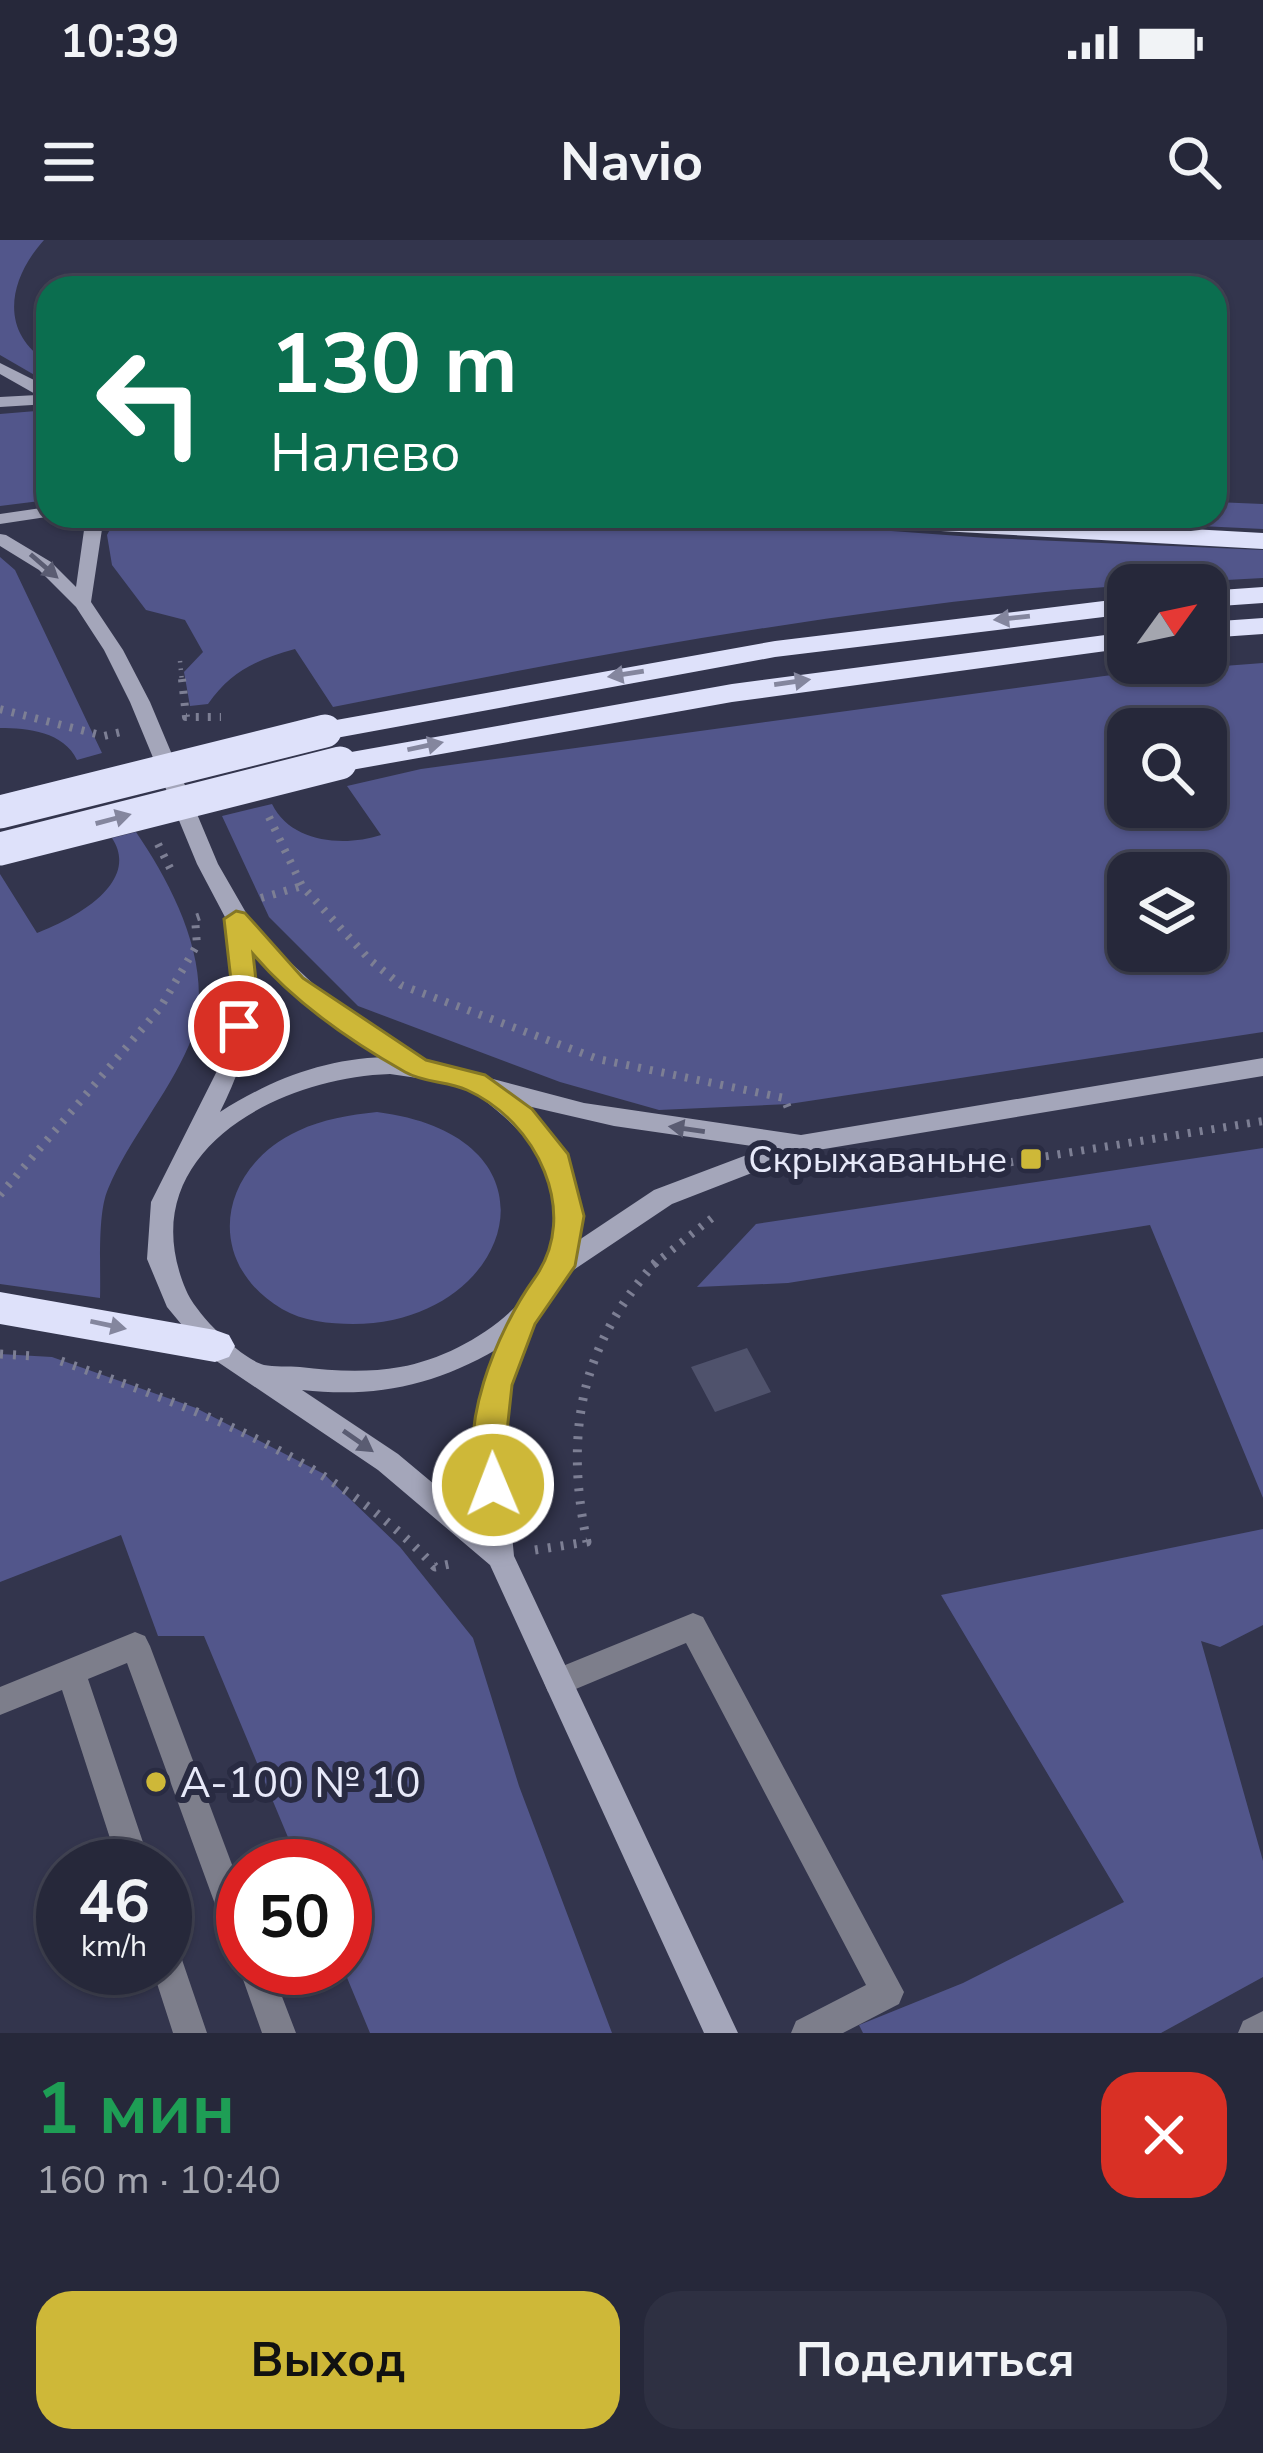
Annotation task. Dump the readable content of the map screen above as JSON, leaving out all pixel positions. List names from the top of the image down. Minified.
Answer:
{"places":{"transit":["Скрыжаваньне"],"other":["А-100 № 10"]},"north":"top right","page":{"status":"10:39","header":"Navio","turn":["130 m","Налево"],"speed":"46 km/h","limit":"50","heading":["1 мин","160 m · 10:40"],"buttons":["Выход","Поделиться"]}}
